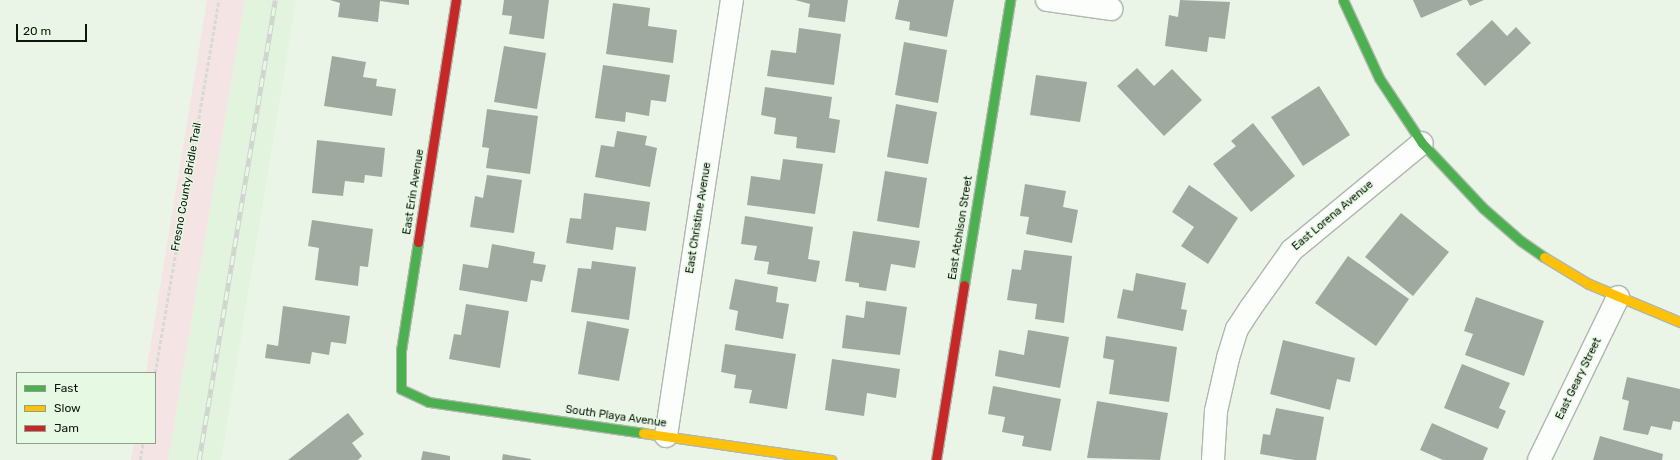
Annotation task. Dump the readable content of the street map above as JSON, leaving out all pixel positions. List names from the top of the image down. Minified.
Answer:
{"streets":{"street":["East Erin Avenue","East Lorena Avenue","East Christine Avenue","East Atchison Street","East Geary Street","South Playa Avenue"],"path":["Fresno County Bridle Trail"]},"crossings":[["East Erin Avenue","South Playa Avenue"],["East Christine Avenue","South Playa Avenue"]],"legend":["Fast","Slow","Jam"],"scale_bar":"20 m"}
